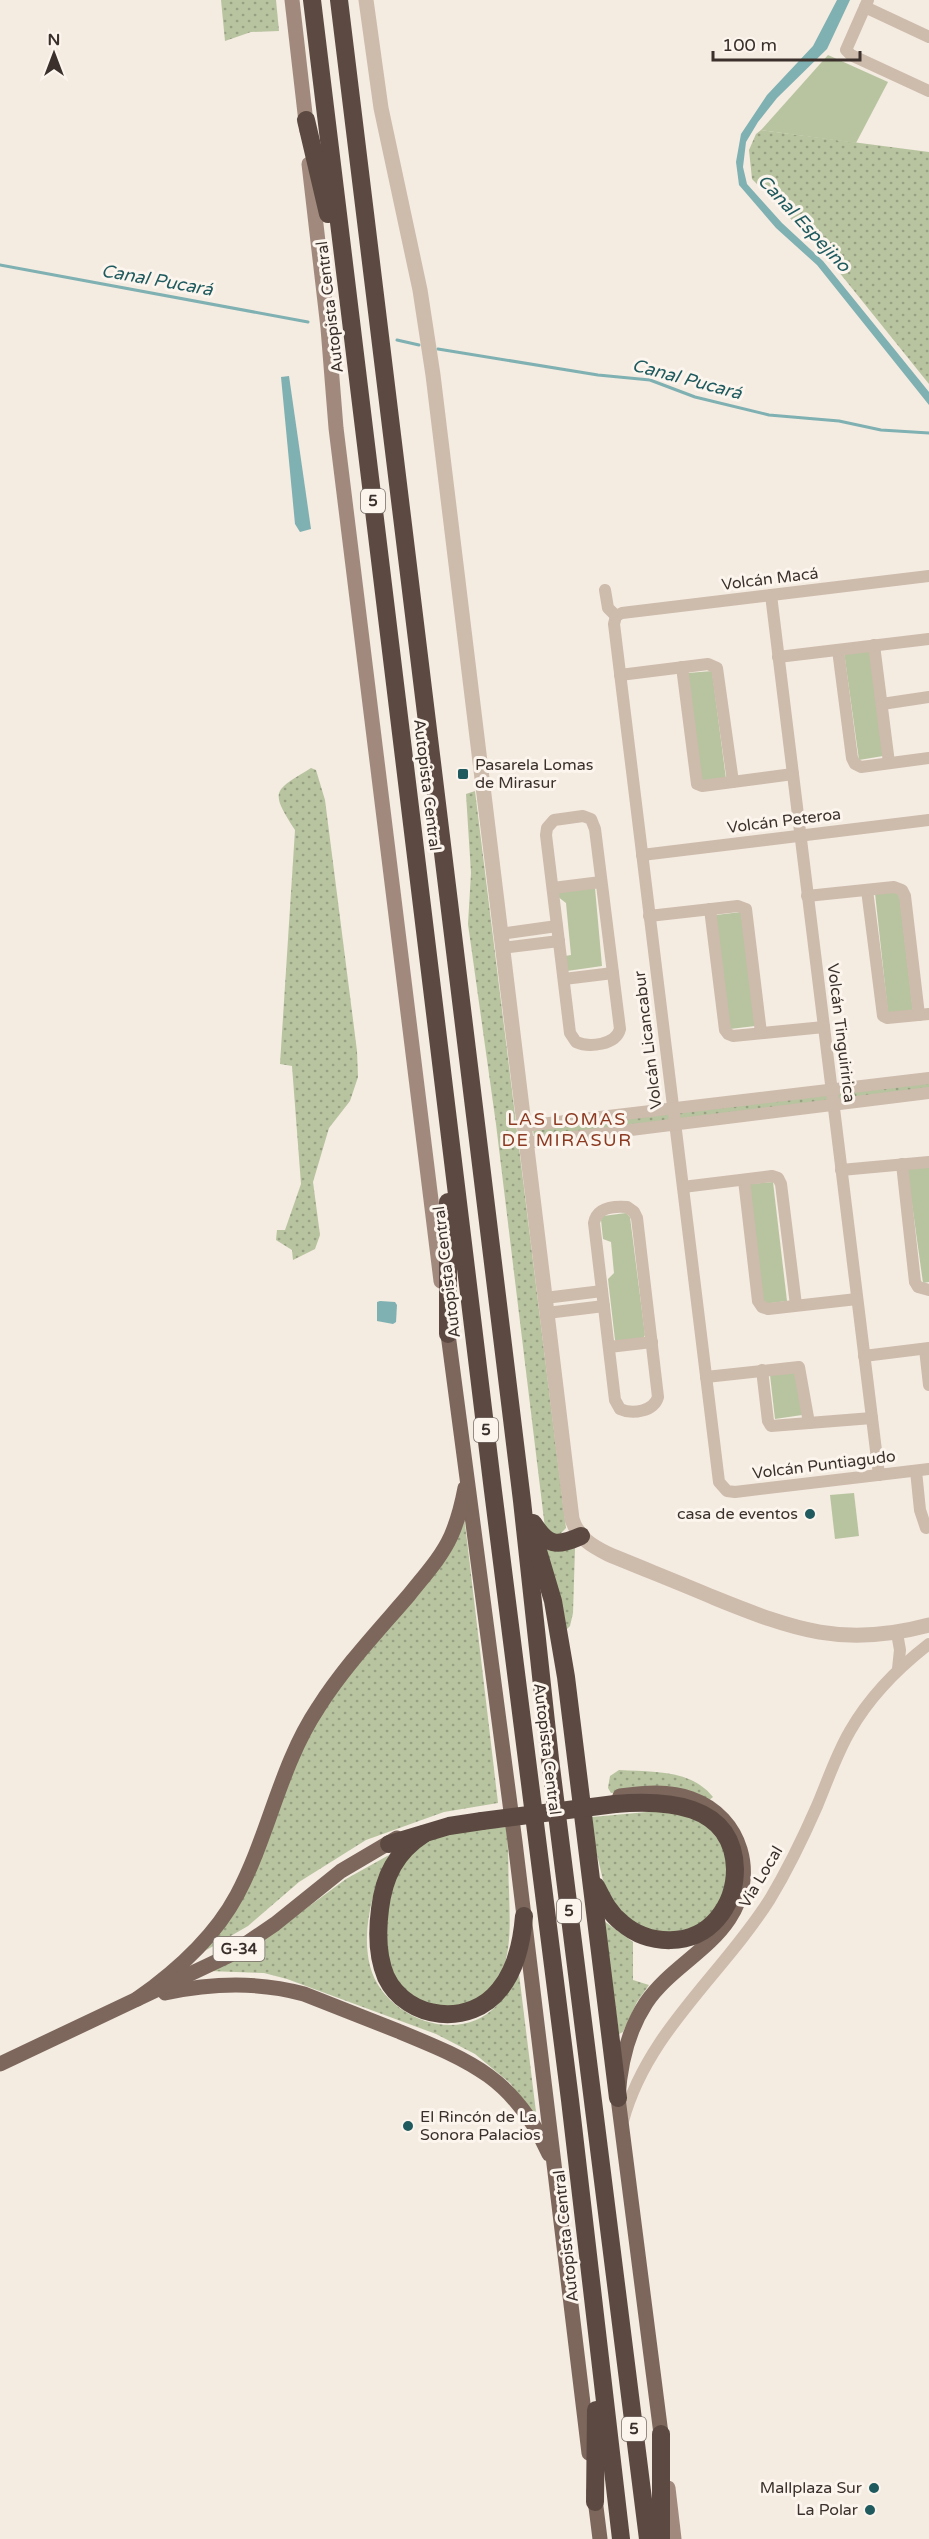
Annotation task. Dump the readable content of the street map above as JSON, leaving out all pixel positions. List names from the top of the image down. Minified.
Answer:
{"streets":{"highway":["Autopista Central","5"],"main road":["G-34"],"street":["Volcán Macá","Volcán Peteroa","Volcán Tinguiririca","Volcán Licancabur","Volcán Puntiagudo","Vía Local"]},"crossings":[["Volcán Macá","Volcán Tinguiririca"],["Volcán Macá","Volcán Licancabur"],["Volcán Peteroa","Volcán Tinguiririca"],["Volcán Peteroa","Volcán Licancabur"],["Volcán Tinguiririca","Volcán Puntiagudo"],["Volcán Licancabur","Volcán Puntiagudo"]],"districts":["LAS LOMAS DE MIRASUR"],"water":["Canal Espejino","Canal Pucará"],"places":{"transit":["Pasarela Lomas de Mirasur"],"other":["casa de eventos","El Rincón de La Sonora Palacios","Mallplaza Sur","La Polar"]},"scale_bar":"100 m","north":"top"}
